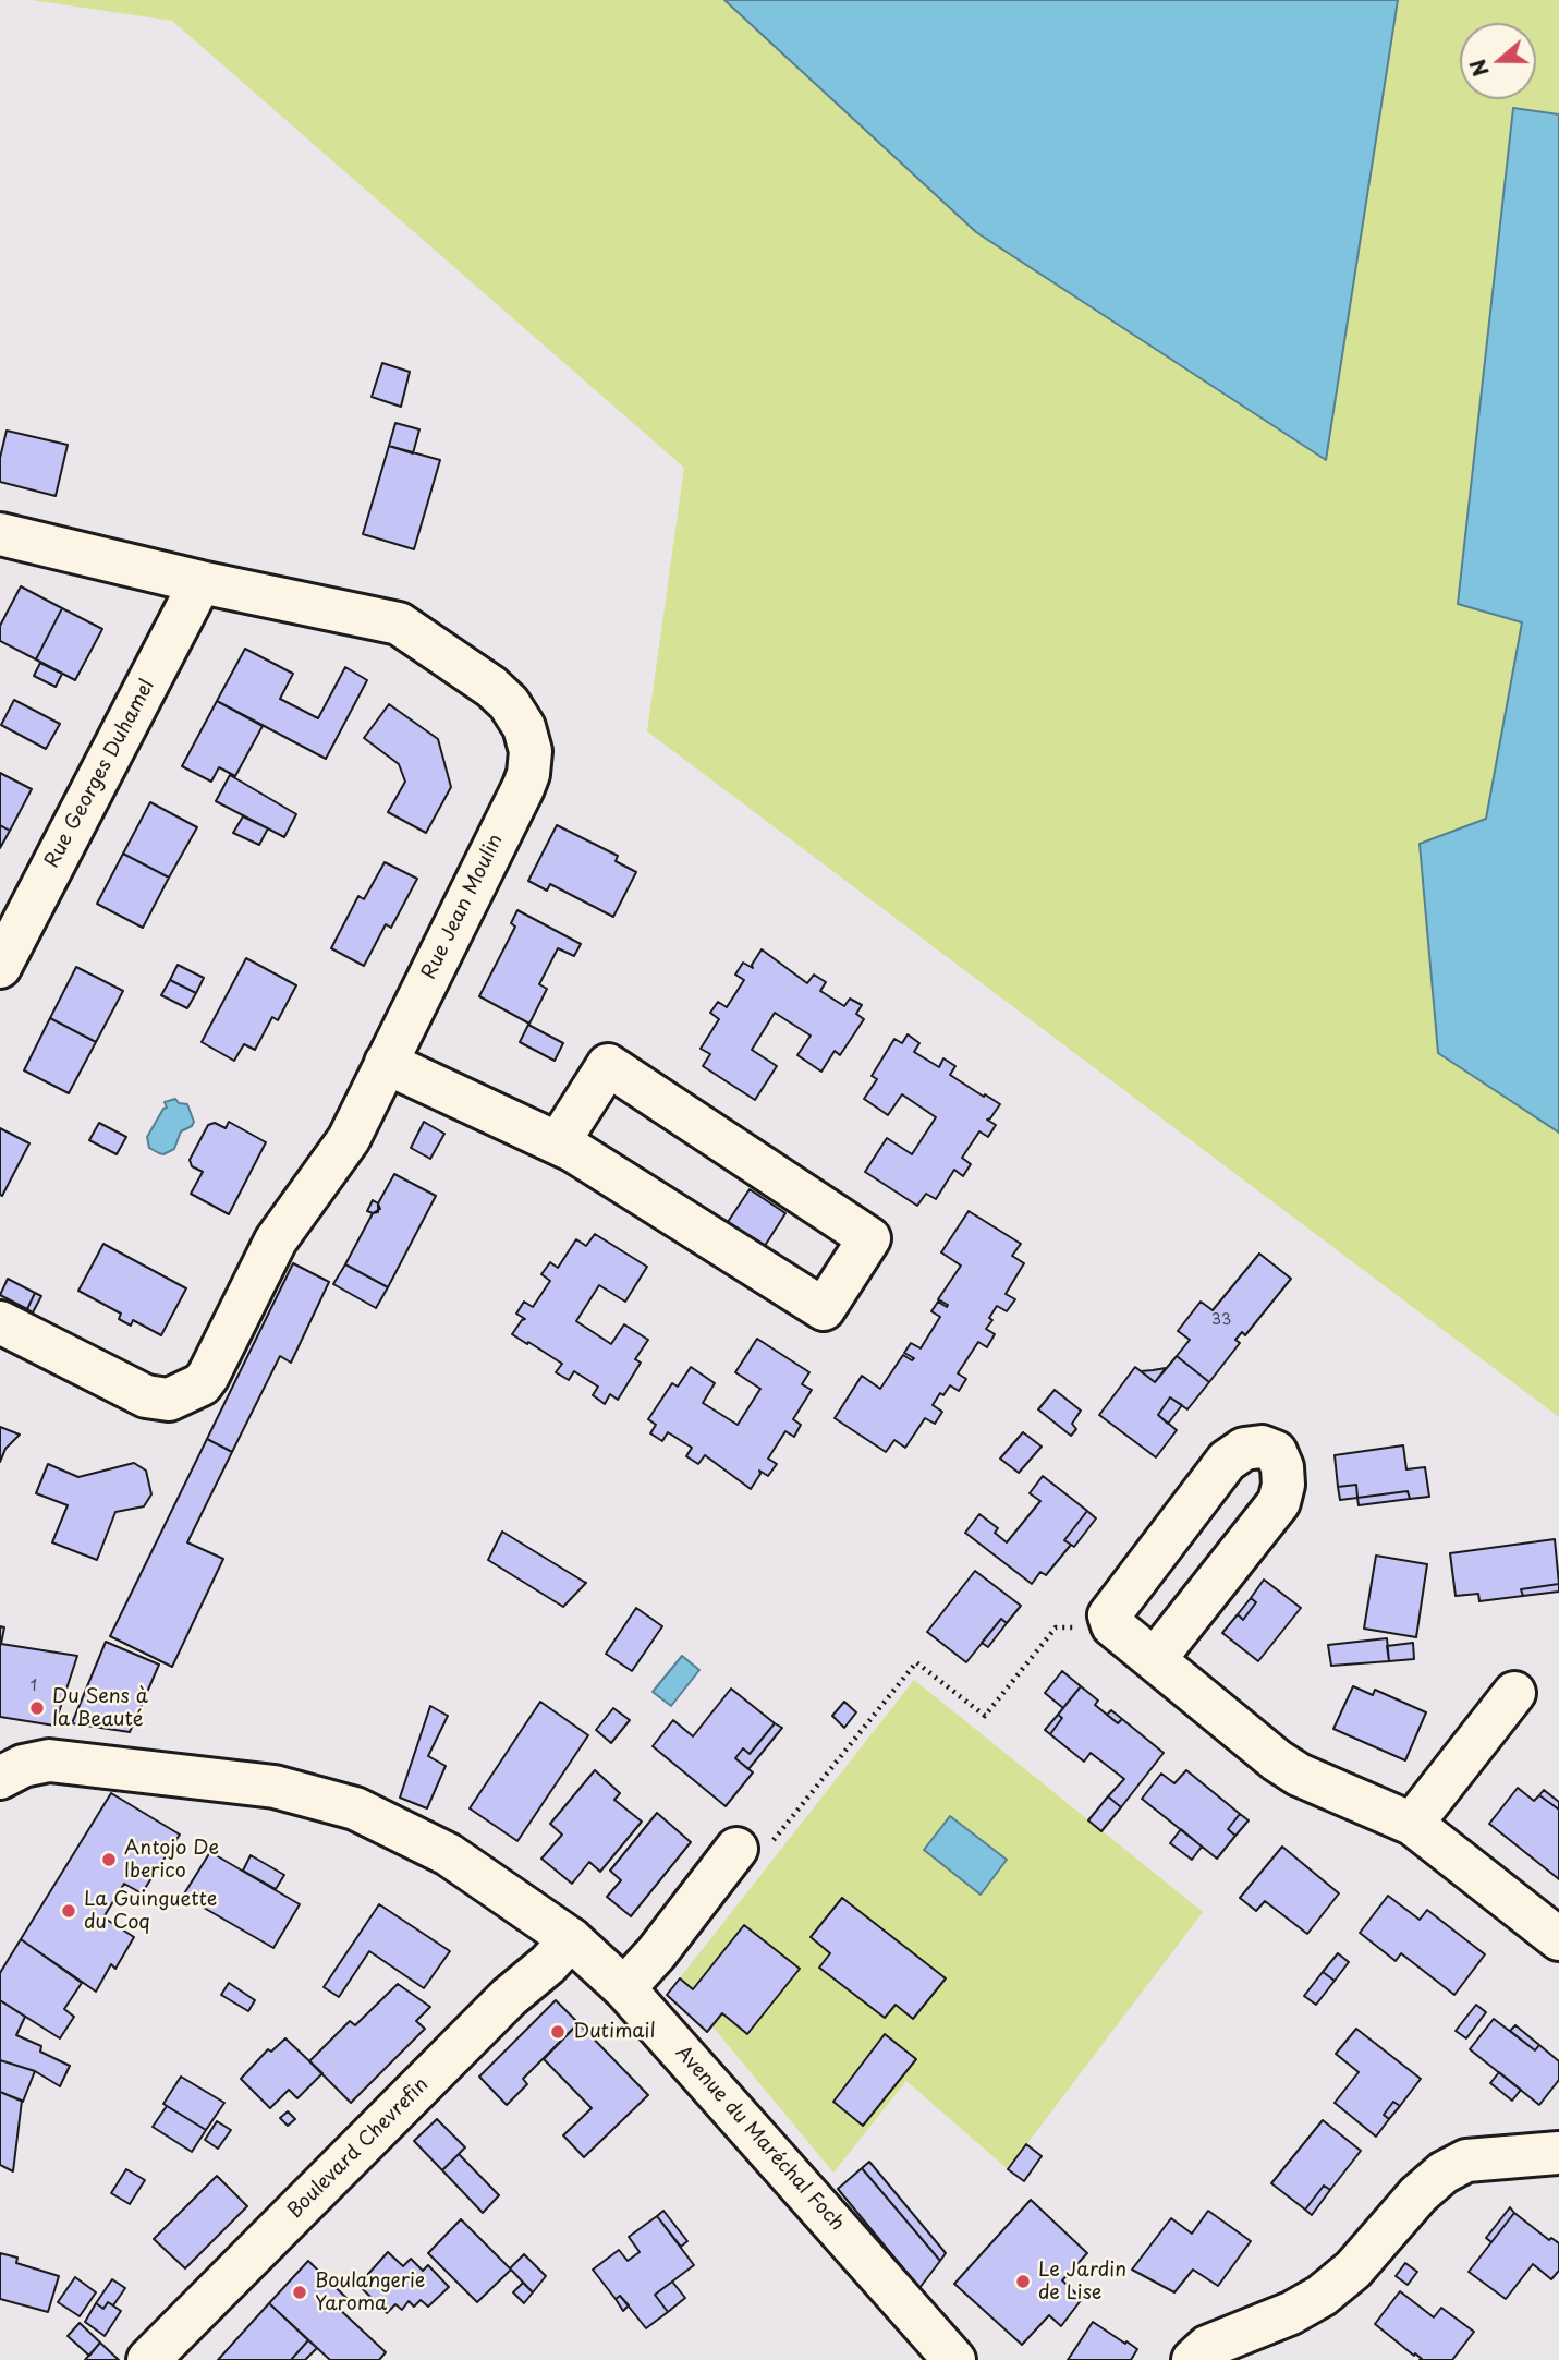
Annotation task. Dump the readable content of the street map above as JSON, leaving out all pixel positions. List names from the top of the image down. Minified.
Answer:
{"streets":{"street":["Rue Georges Duhamel","Rue Jean Moulin","Avenue du Maréchal Foch","Boulevard Chevrefin"]},"crossings":[["Rue Georges Duhamel","Rue Jean Moulin"],["Avenue du Maréchal Foch","Boulevard Chevrefin"]],"places":["Du Sens à la Beauté","Antojo De Iberico","La Guinguette du Coq","Dutimail","Le Jardin de Lise","Boulangerie Yaroma"],"house_numbers":["33","1"],"north":"left"}
